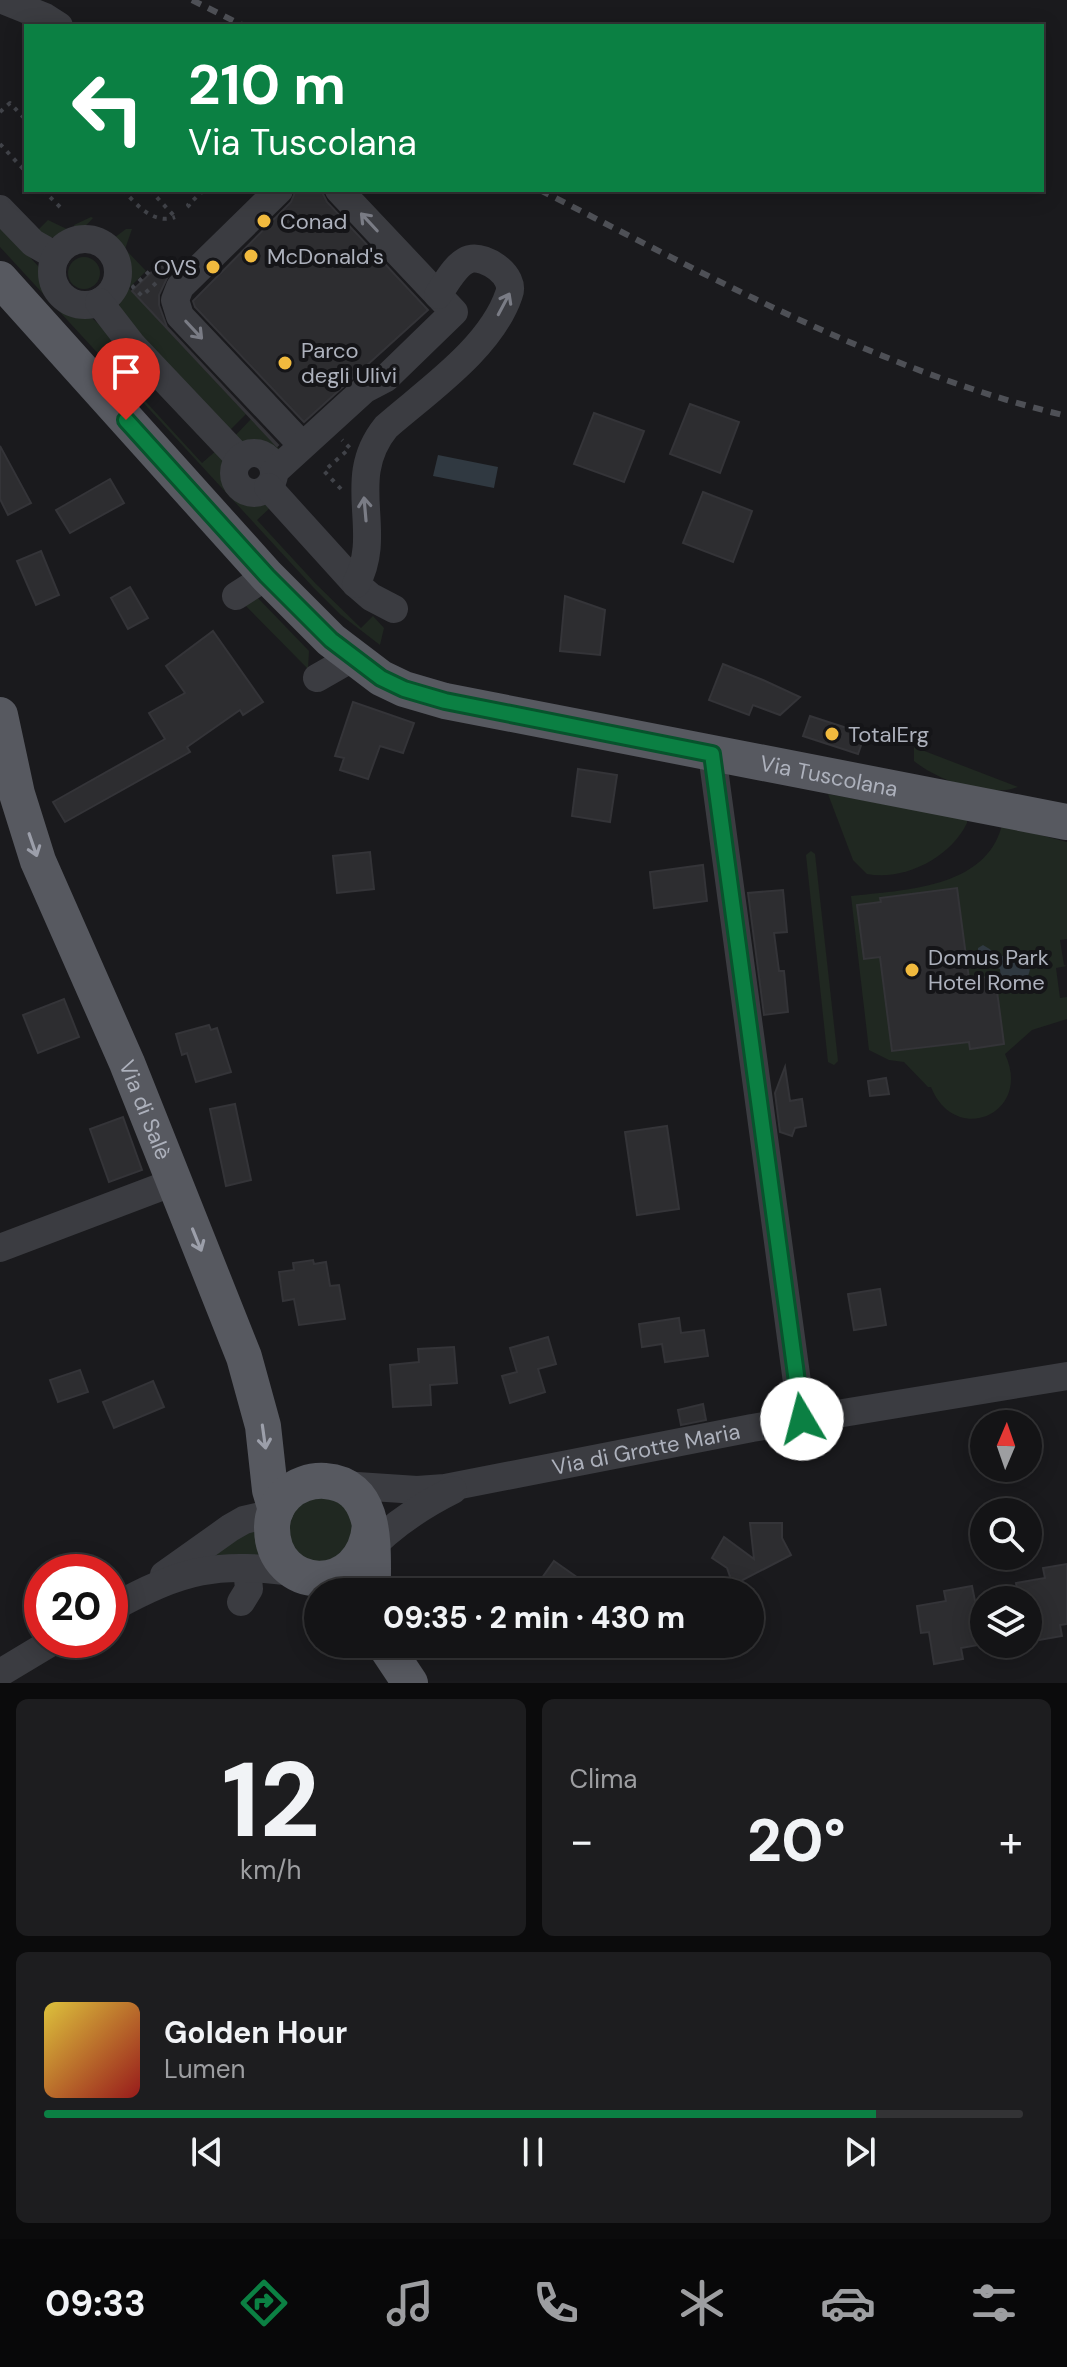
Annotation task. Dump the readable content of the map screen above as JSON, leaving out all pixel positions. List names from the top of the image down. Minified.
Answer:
{"streets":{"main road":["Via Tuscolana","Via di Salè"],"street":["Via di Grotte Maria"]},"one_way":["Via di Salè"],"places":["Conad","McDonald's","OVS","Parco degli Ulivi","TotalErg","Domus Park Hotel Rome"],"north":"top","page":{"turn":["210 m","Via Tuscolana"],"limit":"20","trip":"09:35 · 2 min · 430 m","tile":[["12","km/h"],"Clima"],"heat":["−","20°","+"],"song":["Golden Hour","Lumen"],"tabs":"09:33"}}
